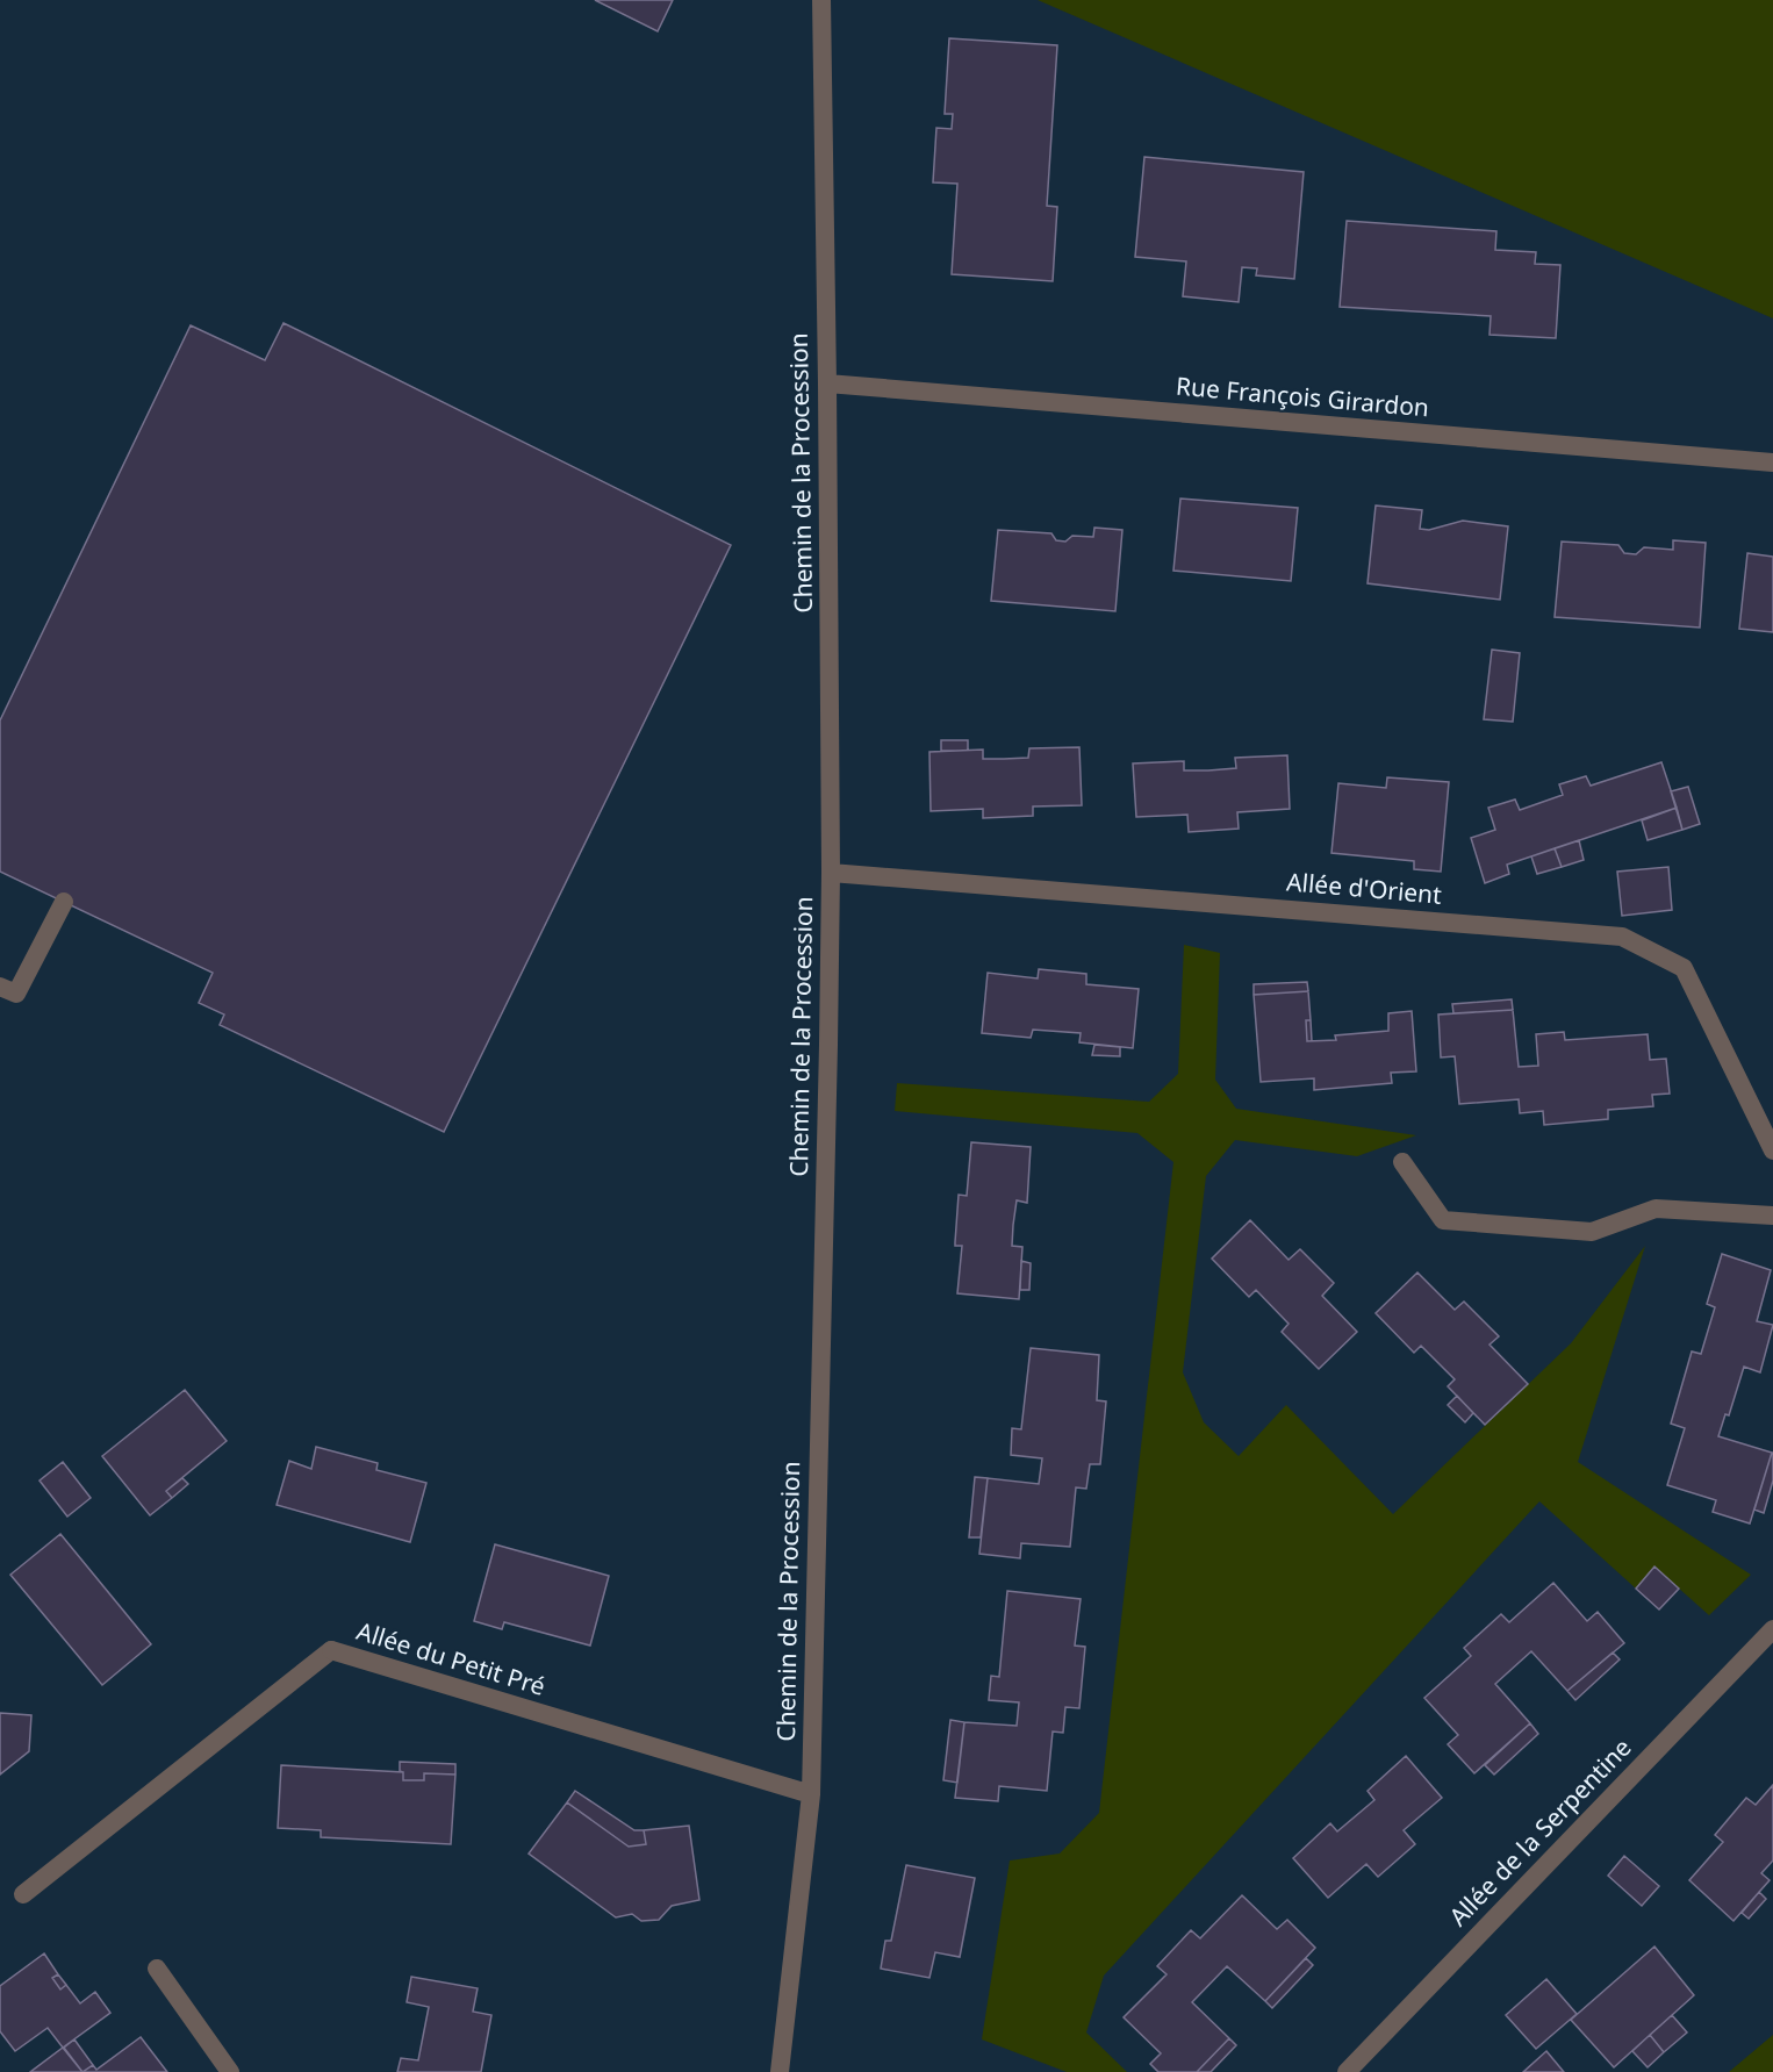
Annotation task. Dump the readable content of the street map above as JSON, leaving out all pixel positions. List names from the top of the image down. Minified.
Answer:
{"streets":{"street":["Rue François Girardon","Chemin de la Procession","Allée d'Orient","Allée du Petit Pré","Allée de la Serpentine"]},"crossings":[["Rue François Girardon","Chemin de la Procession"],["Chemin de la Procession","Allée d'Orient"],["Chemin de la Procession","Allée du Petit Pré"]]}
